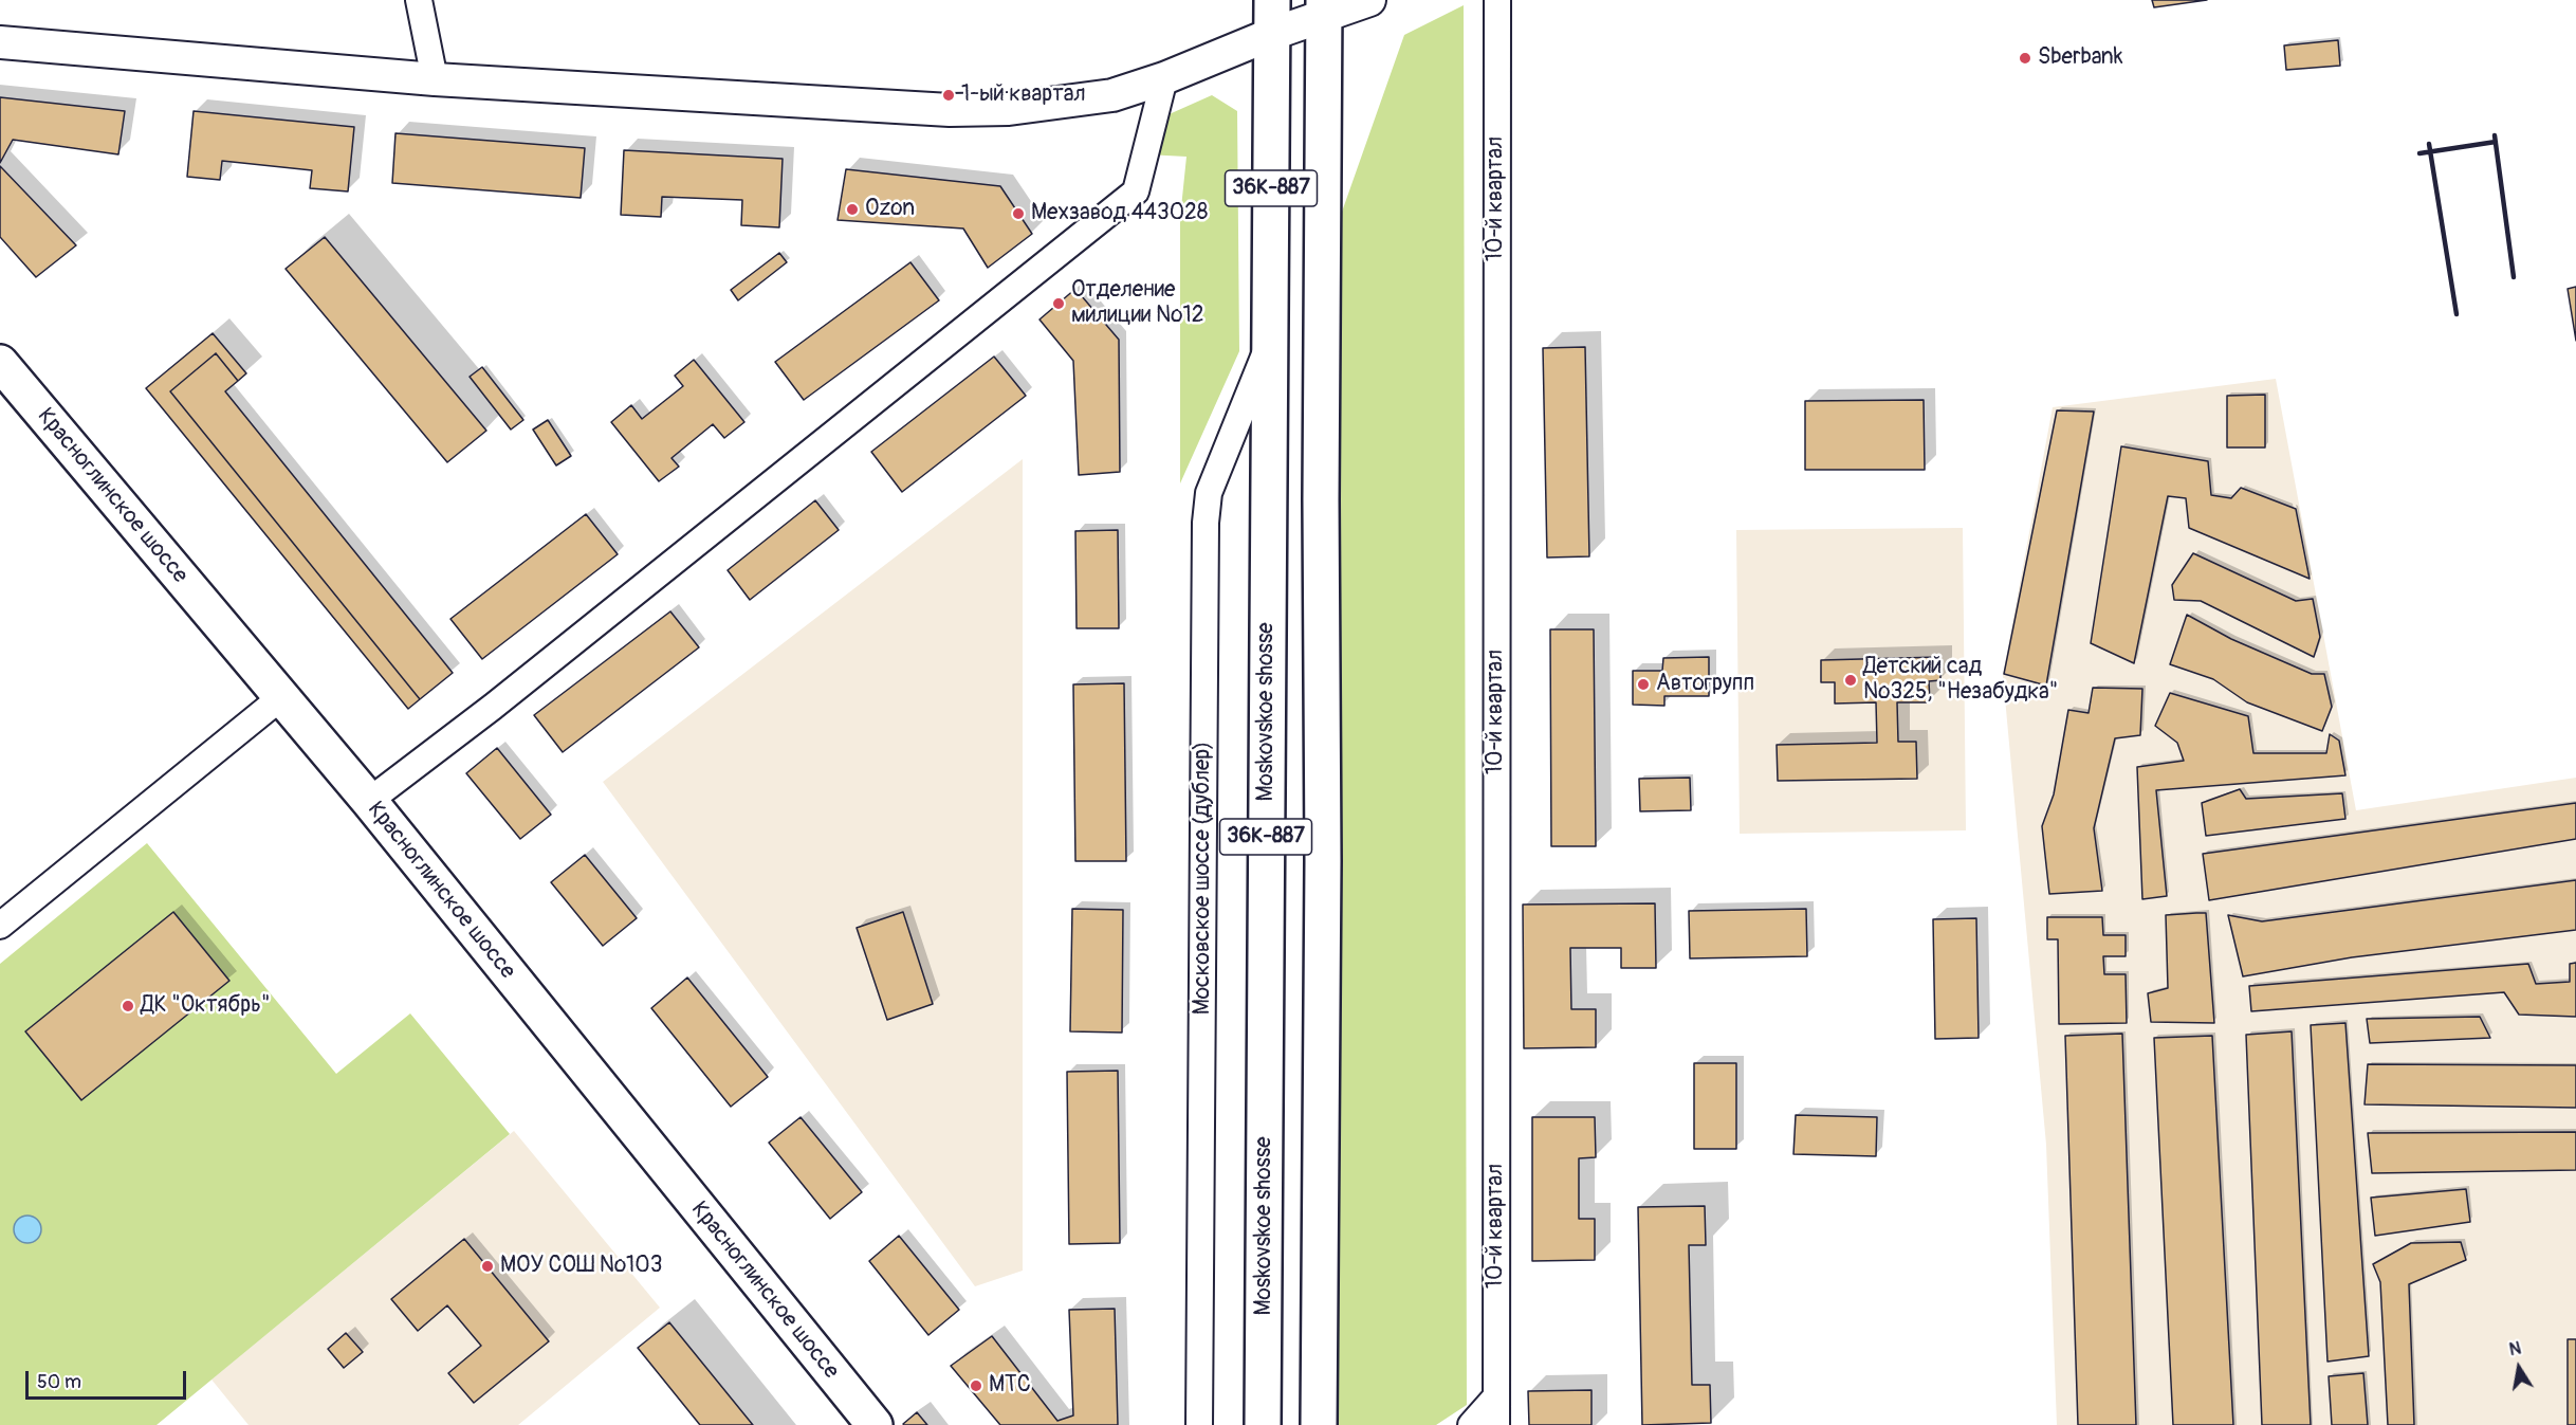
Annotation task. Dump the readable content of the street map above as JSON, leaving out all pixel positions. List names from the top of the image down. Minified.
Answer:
{"streets":{"main road":["36К-887","Красноглинское шоссе","Moskovskoe shosse"],"street":["10-й квартал","Московское шоссе (дублер)"]},"crossings":[["Moskovskoe shosse","Московское шоссе (дублер)"]],"places":["Sberbank","1-ый квартал","Ozon","Мехзавод 443028","Отделение милиции №12","Детский сад №325, \"Незабудка\"","Автогрупп","ДК \"Октябрь\"","МОУ СОШ №103","МТС"],"scale_bar":"50 m","north":"top"}
